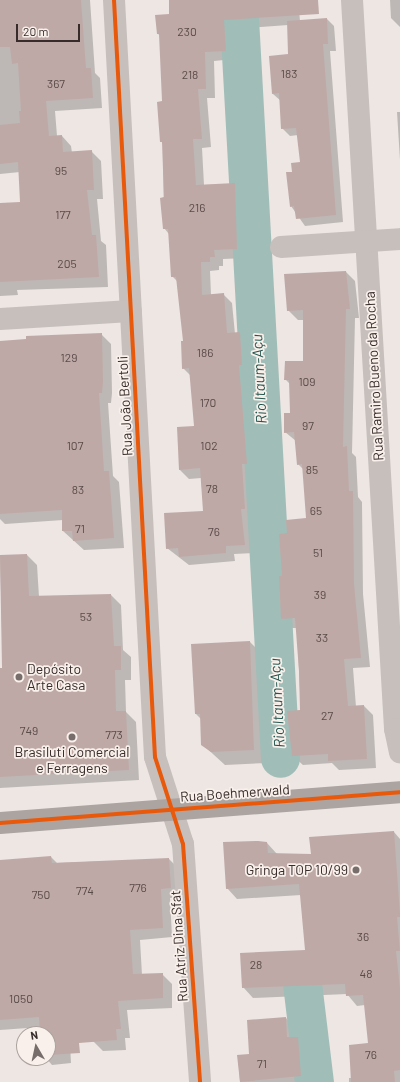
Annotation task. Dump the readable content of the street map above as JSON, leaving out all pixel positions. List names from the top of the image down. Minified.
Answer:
{"streets":{"main road":["Rua Boehmerwald"],"street":["Rua Ramiro Bueno da Rocha","Rua João Bertoli","Rua Atriz Dina Sfat"]},"crossings":[["Rua João Bertoli","Rua Boehmerwald"],["Rua João Bertoli","Rua Atriz Dina Sfat"],["Rua Boehmerwald","Rua Atriz Dina Sfat"]],"water":["Rio Itaum-Açu"],"places":["Depósito Arte Casa","Brasiluti Comercial e Ferragens","Gringa TOP 10/99"],"house_numbers":["230","183","218","367","95","216","177","205","186","129","109","170","97","107","102","85","78","83","65","71","76","51","39","53","33","27","749","773","776","774","750","36","28","48","1050","76","71"],"scale_bar":"20 m","north":"top"}
